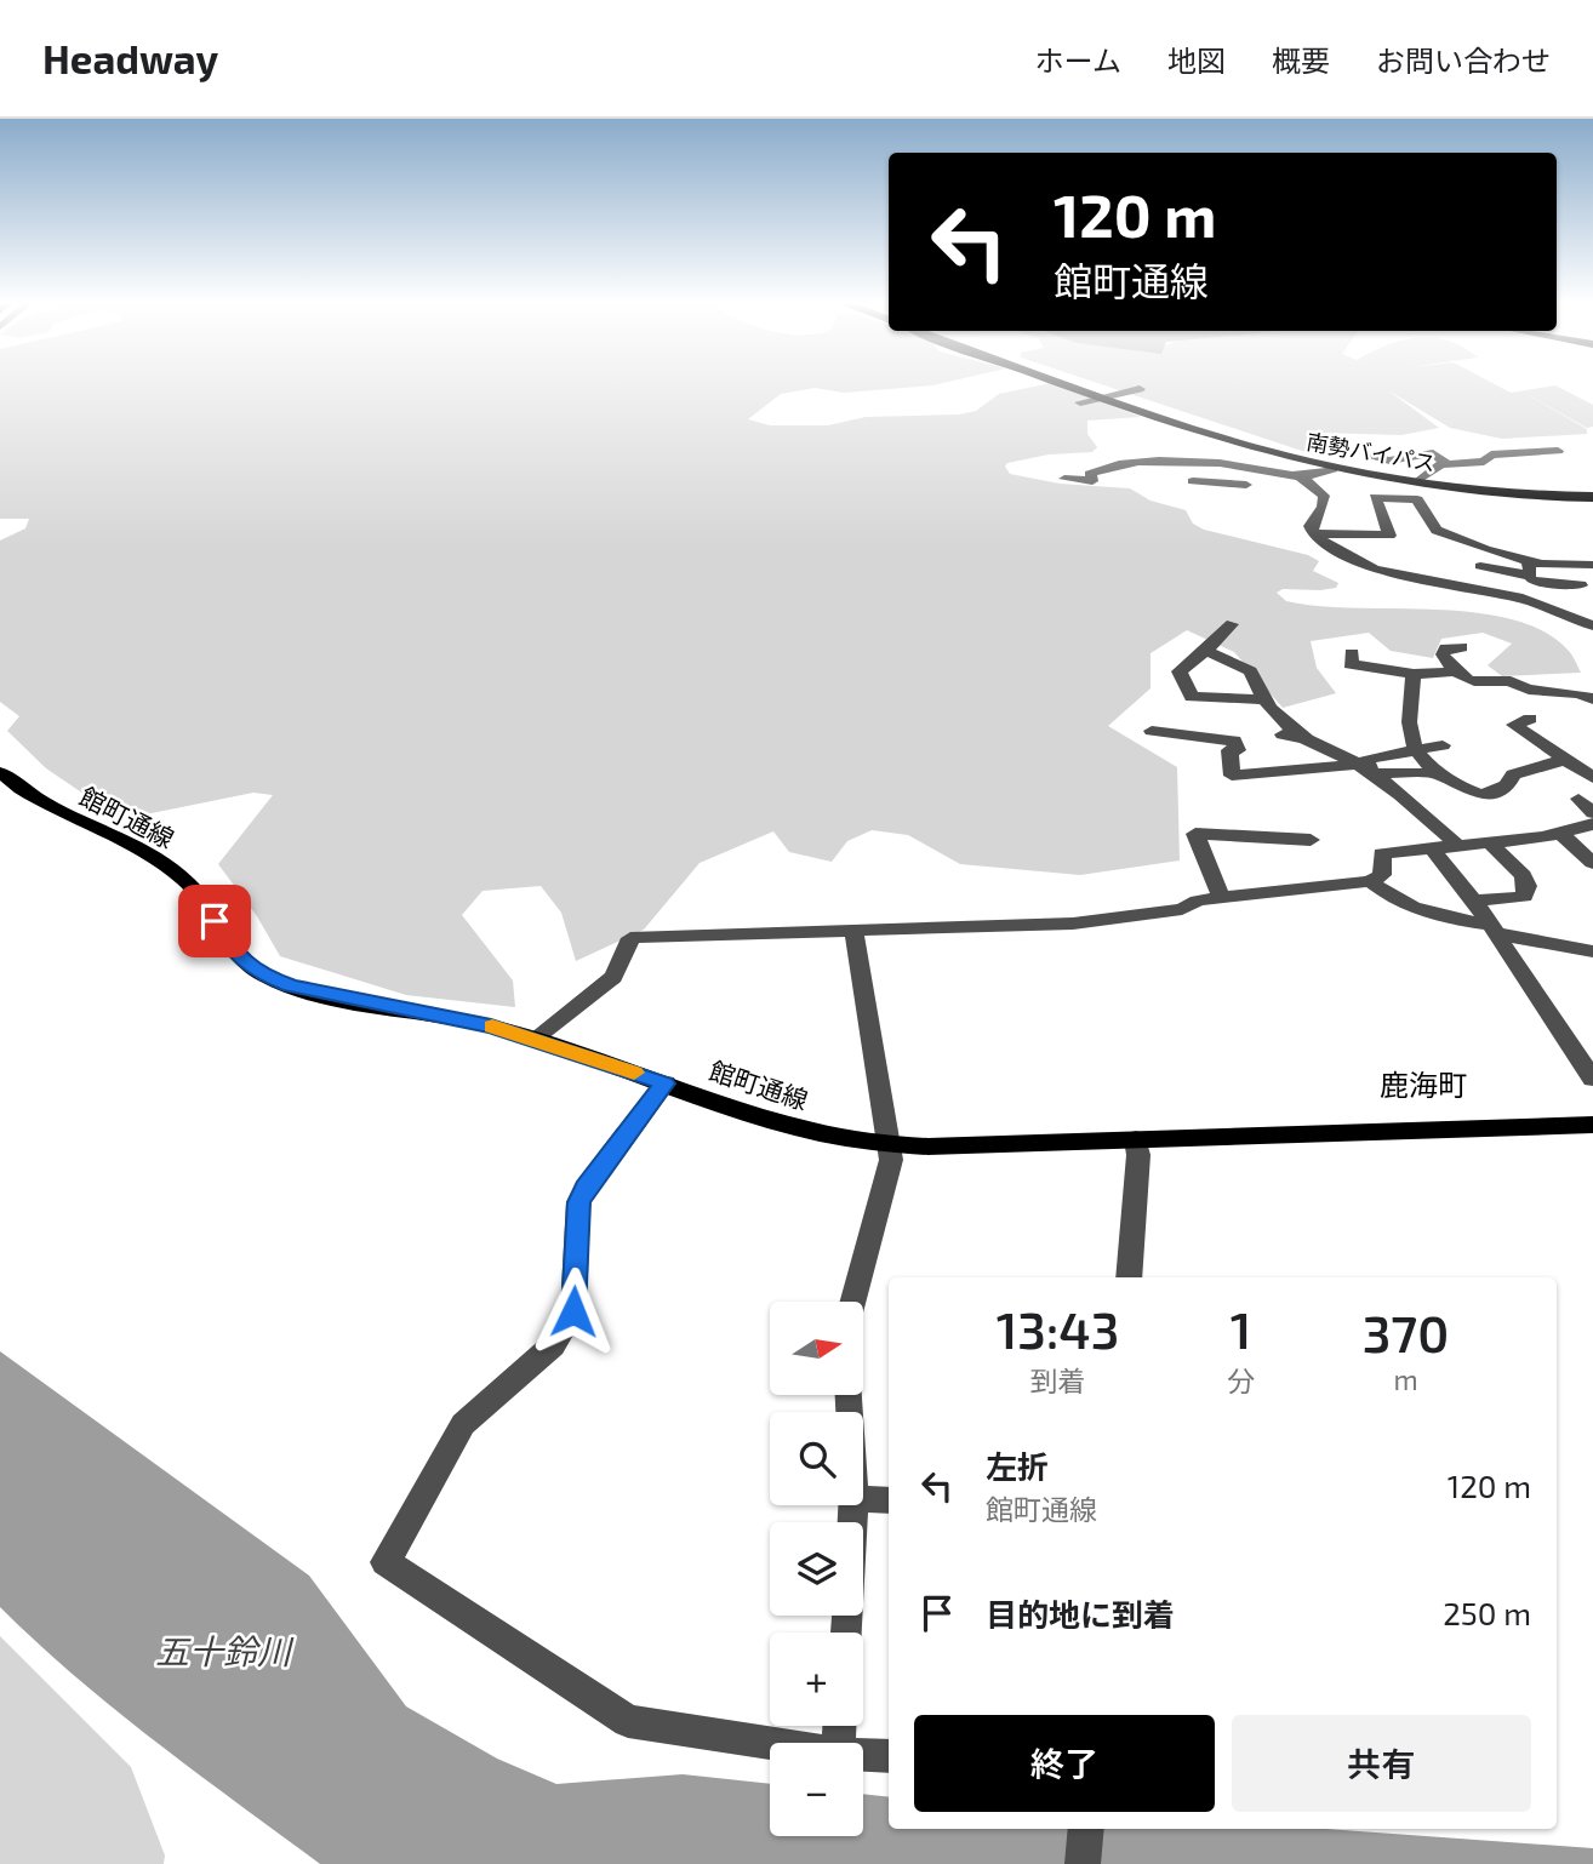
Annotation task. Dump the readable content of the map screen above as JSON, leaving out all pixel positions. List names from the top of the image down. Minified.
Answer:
{"streets":{"highway":["南勢バイパス"],"main road":["館町通線"]},"districts":["鹿海町"],"water":["五十鈴川"],"north":"right","page":{"header":"Headway","nav":["ホーム","地図","概要","お問い合わせ"],"turn":["120 m","館町通線"],"eta":["13:43","到着","1","分","370","m"],"map_buttons":["+","−"],"list":[{"name":"左折","note":"館町通線","value":"120 m"},{"name":"目的地に到着","value":"250 m"}],"buttons":["終了","共有"]}}
